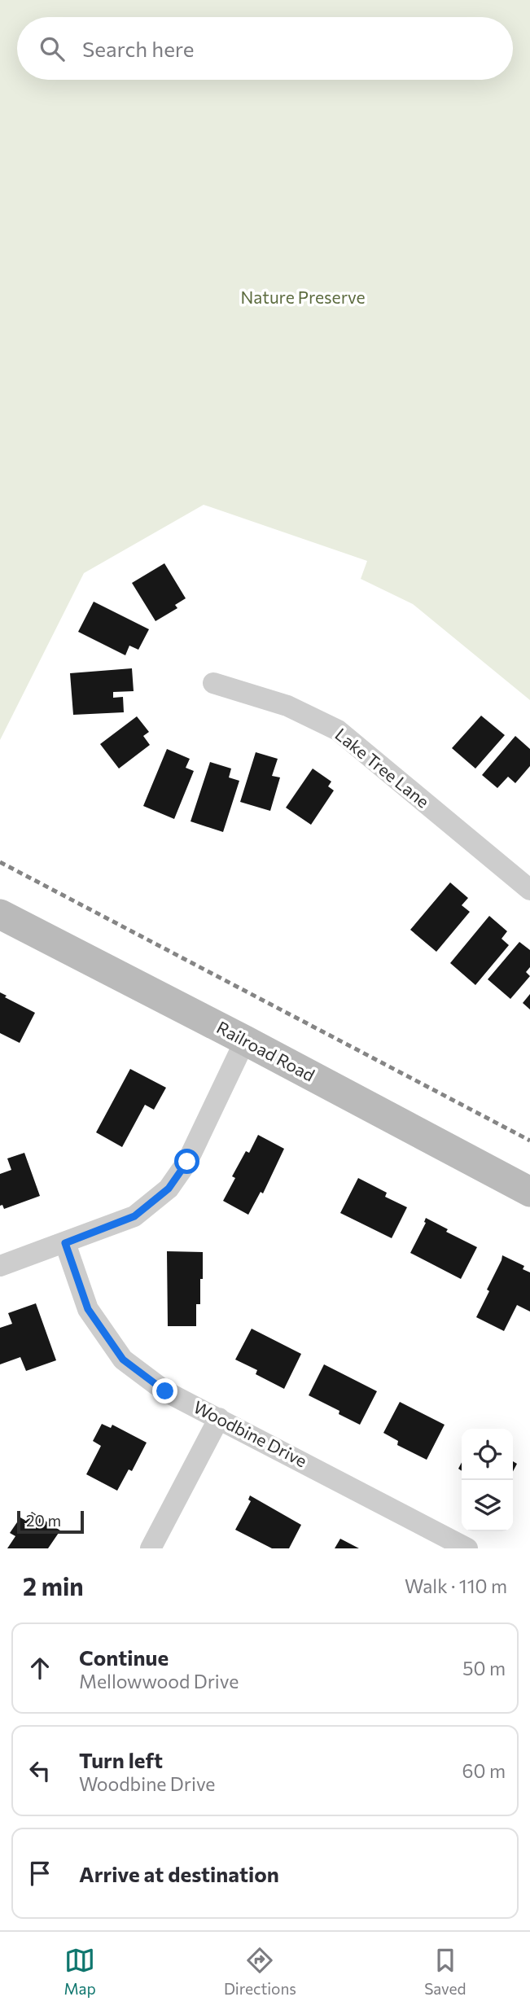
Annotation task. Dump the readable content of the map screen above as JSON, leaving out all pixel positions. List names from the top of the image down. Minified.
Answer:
{"streets":{"street":["Lake Tree Lane","Railroad Road","Woodbine Drive"]},"parks":["Nature Preserve"],"scale_bar":"20 m","page":{"search":"Search here","scale":"20 m","heading":["2 min","Walk · 110 m"],"list":[["Continue","Mellowwood Drive","50 m"],["Turn left","Woodbine Drive","60 m"],"Arrive at destination"],"nav":["Map","Directions","Saved"]}}
